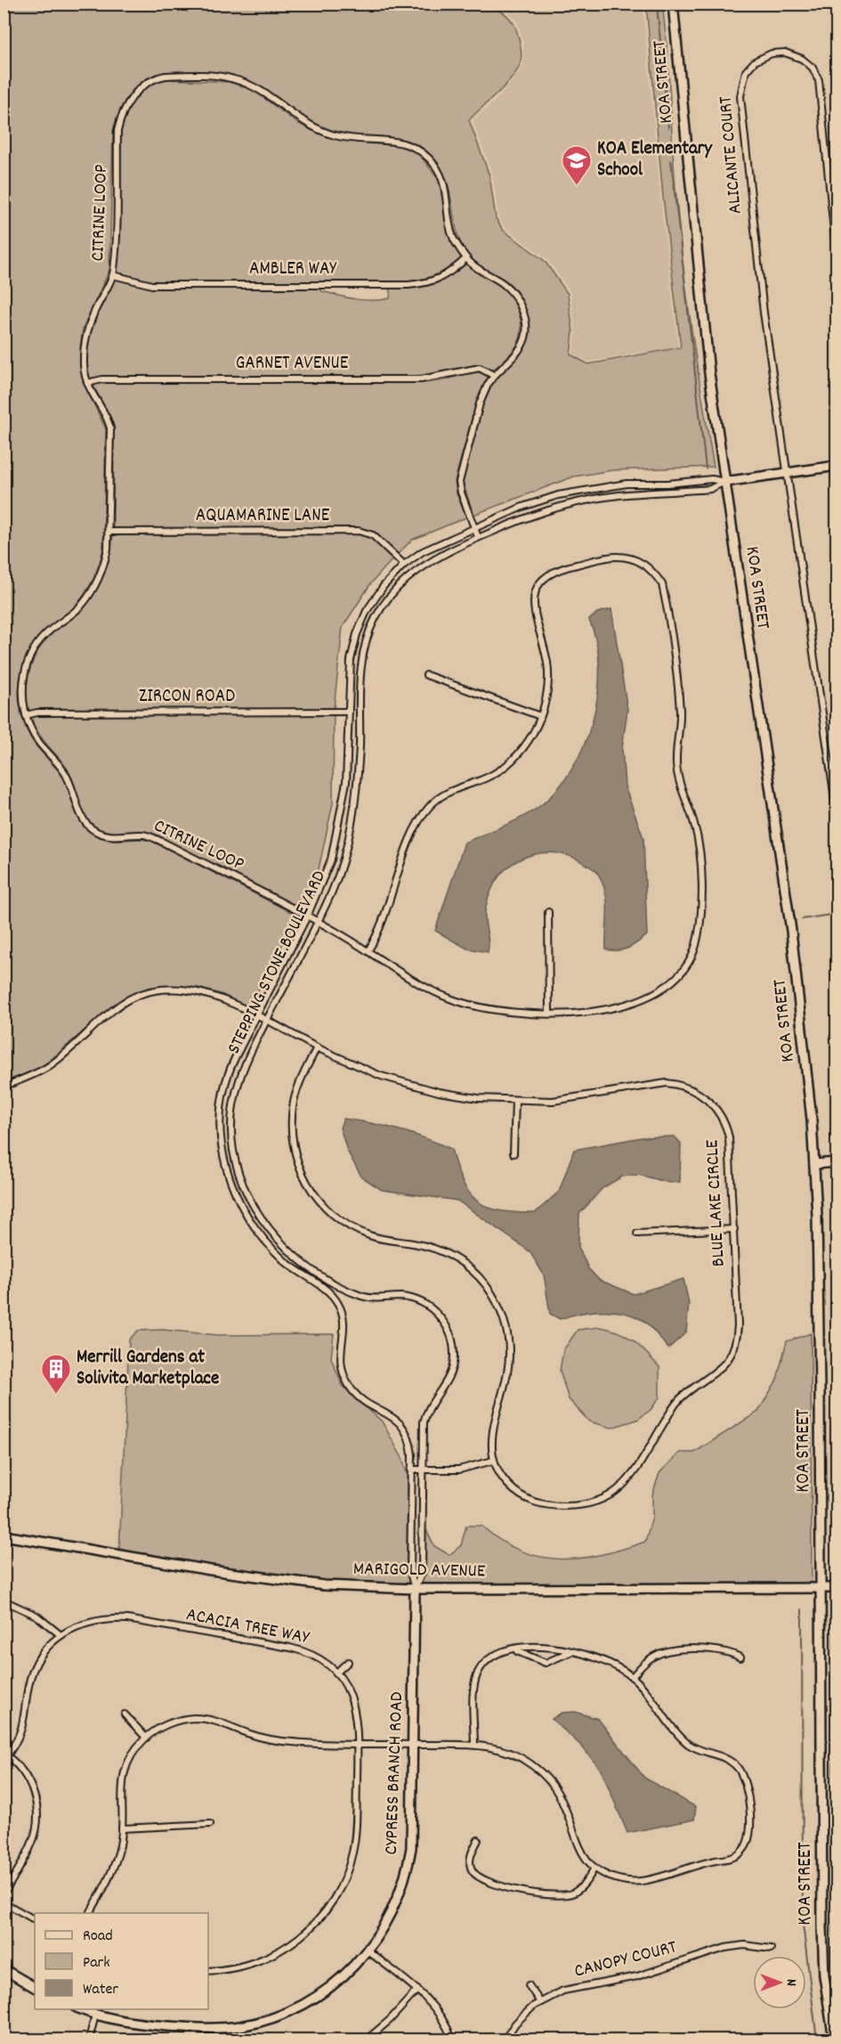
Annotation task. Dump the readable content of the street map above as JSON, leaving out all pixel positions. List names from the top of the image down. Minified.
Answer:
{"streets":{"main road":["KOA STREET","MARIGOLD AVENUE","CYPRESS BRANCH ROAD"],"street":["ALICANTE COURT","CITRINE LOOP","AMBLER WAY","GARNET AVENUE","AQUAMARINE LANE","ZIRCON ROAD","STEPPING STONE BOULEVARD","BLUE LAKE CIRCLE","ACACIA TREE WAY","CANOPY COURT"]},"crossings":[["KOA STREET","STEPPING STONE BOULEVARD"],["KOA STREET","MARIGOLD AVENUE"],["CITRINE LOOP","AMBLER WAY"],["CITRINE LOOP","GARNET AVENUE"],["CITRINE LOOP","AQUAMARINE LANE"],["CITRINE LOOP","ZIRCON ROAD"],["CITRINE LOOP","STEPPING STONE BOULEVARD"],["AQUAMARINE LANE","STEPPING STONE BOULEVARD"],["ZIRCON ROAD","STEPPING STONE BOULEVARD"],["STEPPING STONE BOULEVARD","BLUE LAKE CIRCLE"],["STEPPING STONE BOULEVARD","MARIGOLD AVENUE"],["STEPPING STONE BOULEVARD","CYPRESS BRANCH ROAD"],["MARIGOLD AVENUE","CYPRESS BRANCH ROAD"]],"places":{"school or university":["KOA Elementary School"],"building":["Merrill Gardens at Solivita Marketplace"]},"legend":["Road","Park","Water"],"north":"right"}
